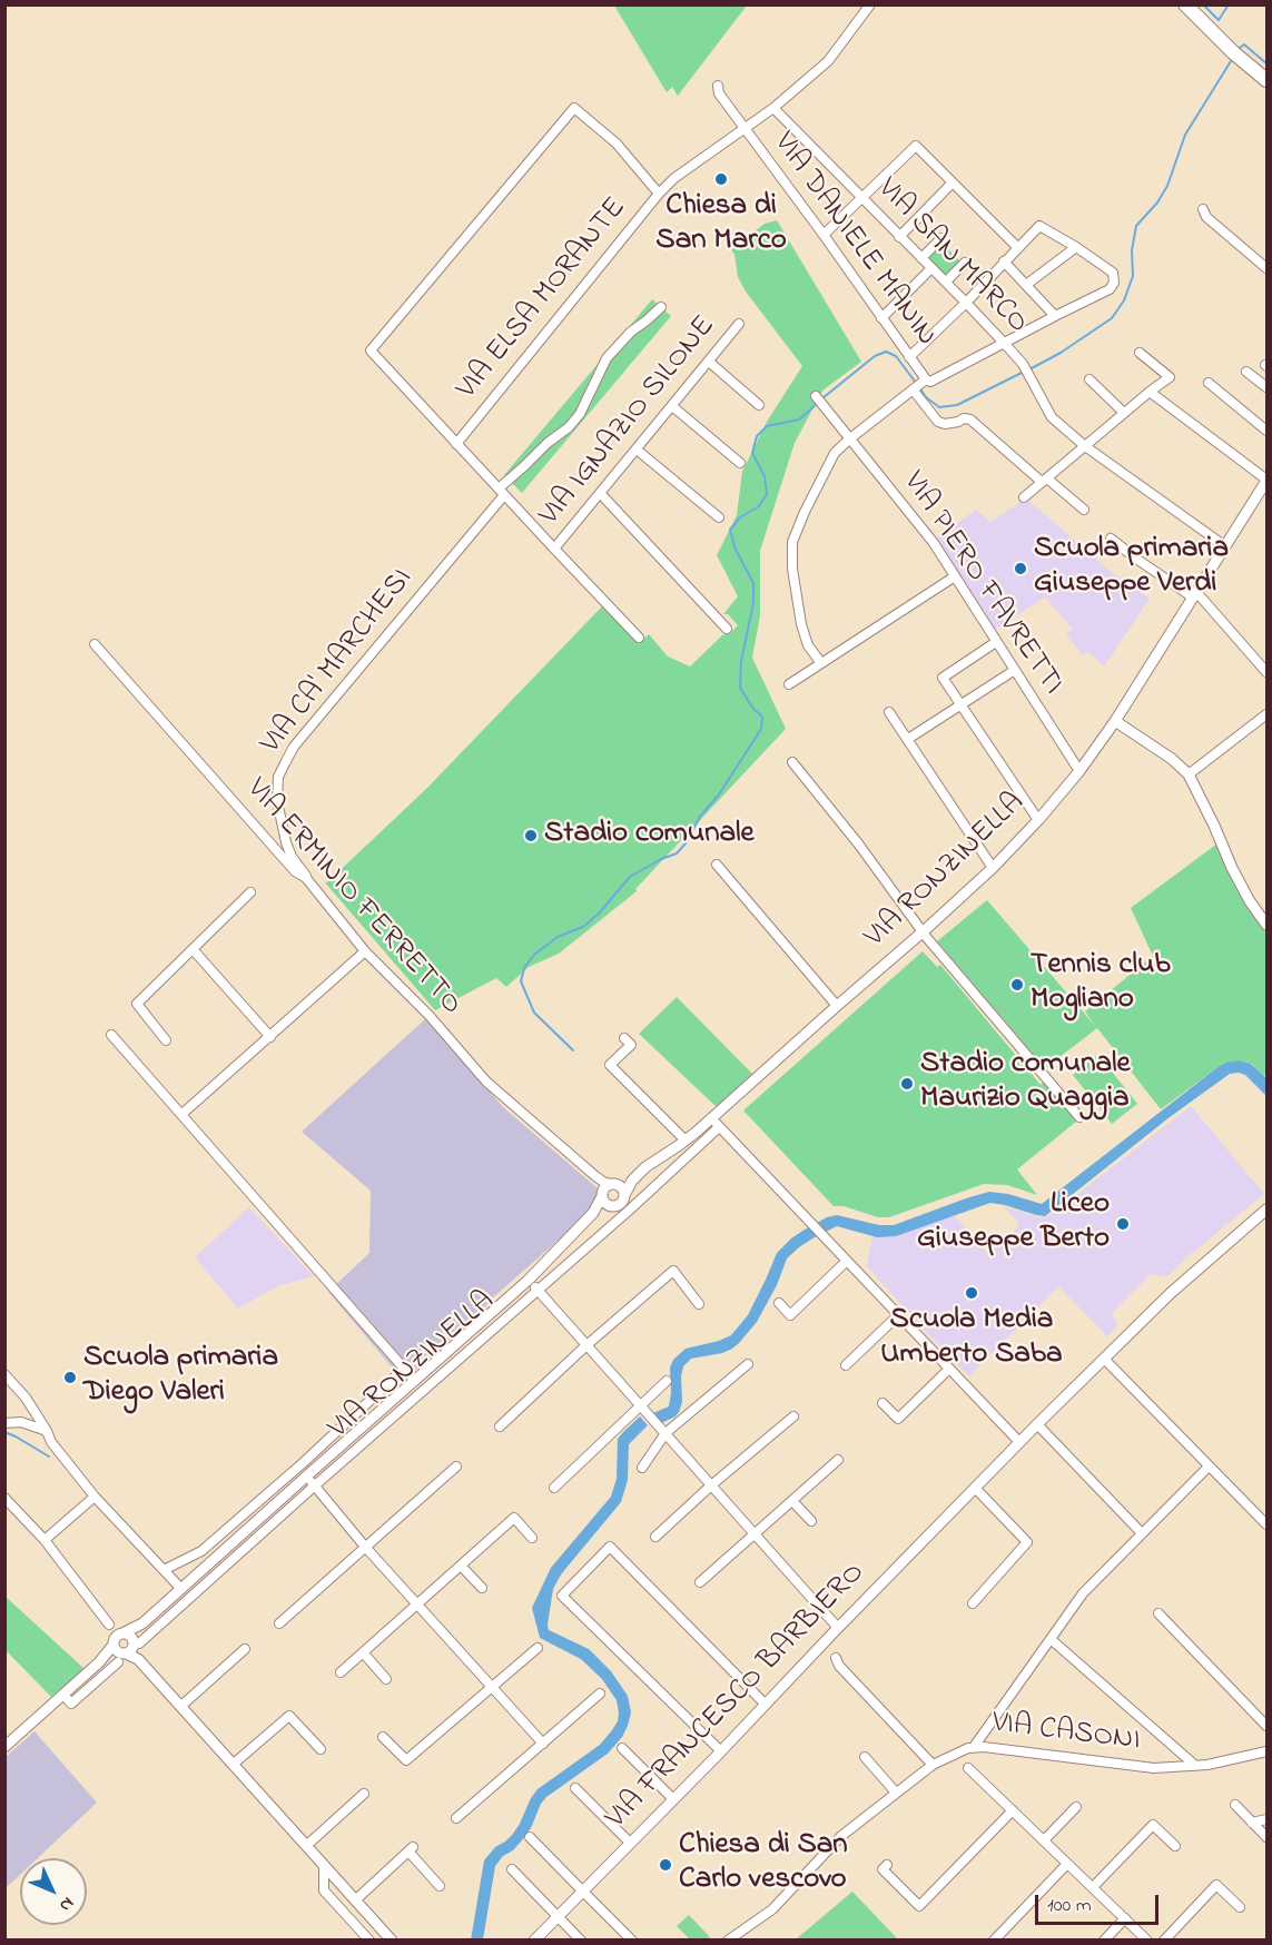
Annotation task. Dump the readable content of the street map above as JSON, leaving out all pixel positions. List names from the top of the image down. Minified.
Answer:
{"streets":{"street":["VIA DANIELE MANIN","VIA SAN MARCO","VIA ELSA MORANTE","VIA IGNAZIO SILONE","VIA PIERO FAVRETTI","VIA CA' MARCHESI","VIA RONZINELLA","VIA ERMINIO FERRETTO","VIA FRANCESCO BARBIERO","VIA CASONI"]},"crossings":[["VIA DANIELE MANIN","VIA ELSA MORANTE"],["VIA SAN MARCO","VIA ELSA MORANTE"],["VIA SAN MARCO","VIA RONZINELLA"],["VIA PIERO FAVRETTI","VIA RONZINELLA"],["VIA CA' MARCHESI","VIA ERMINIO FERRETTO"],["VIA RONZINELLA","VIA ERMINIO FERRETTO"]],"places":["Chiesa di San Marco","Scuola primaria Giuseppe Verdi","Stadio comunale","Tennis club Mogliano","Stadio comunale Maurizio Quaggia","Liceo Giuseppe Berto","Scuola Media Umberto Saba","Scuola primaria Diego Valeri","Chiesa di San Carlo vescovo"],"scale_bar":"100 m","north":"bottom right"}
